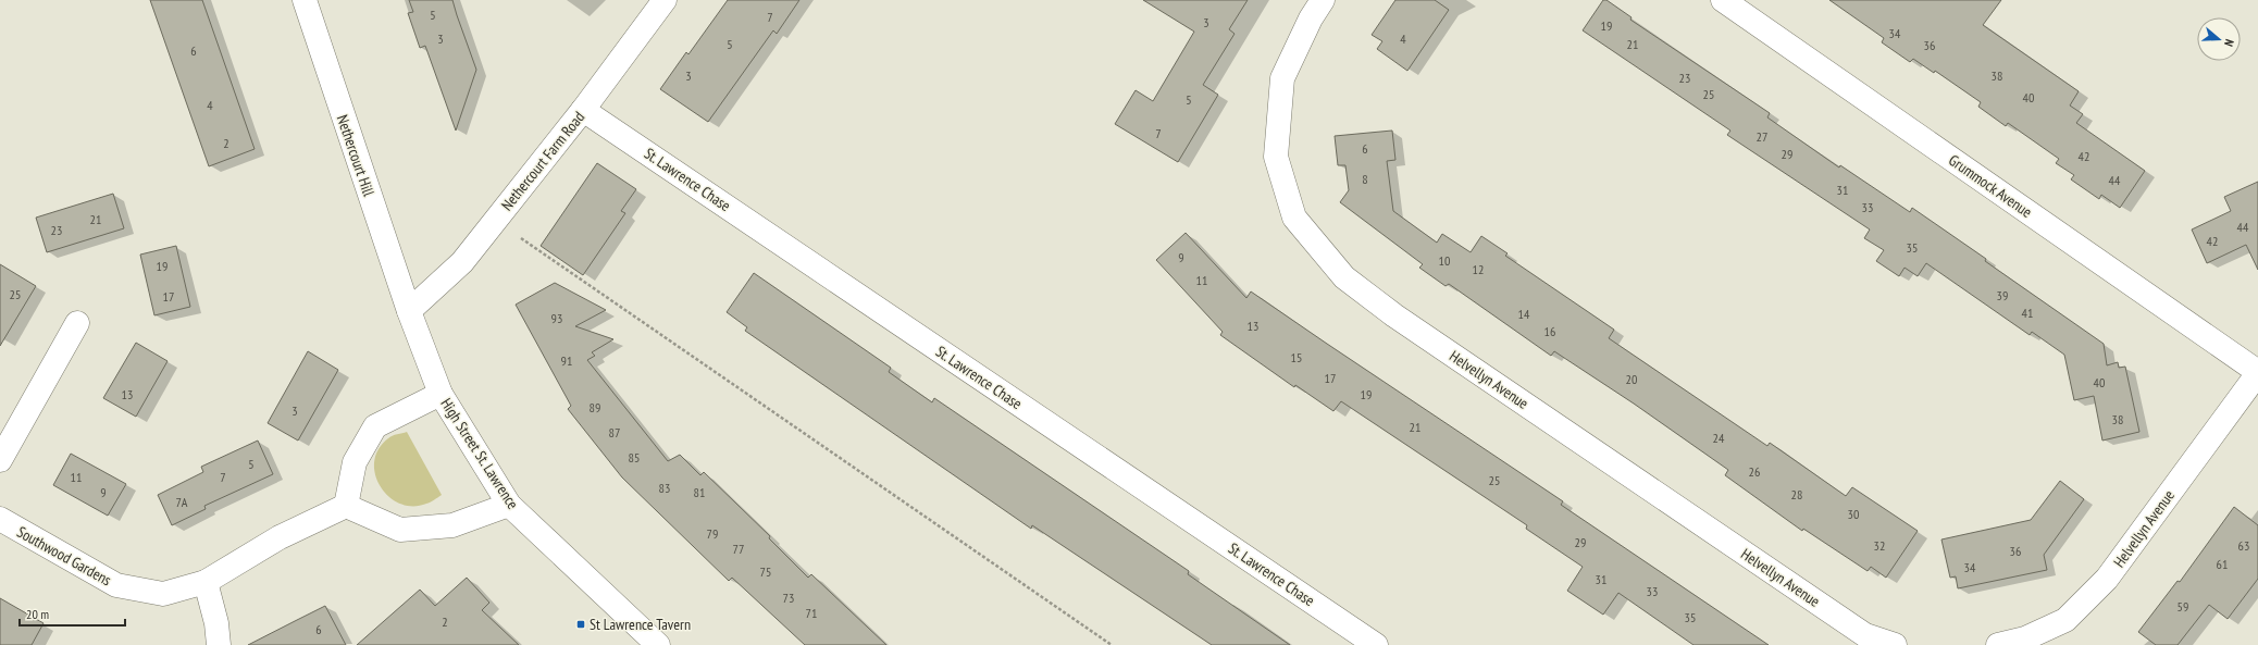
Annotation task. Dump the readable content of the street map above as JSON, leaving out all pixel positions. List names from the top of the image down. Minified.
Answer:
{"streets":{"street":["Nethercourt Hill","Nethercourt Farm Road","St. Lawrence Chase","Grummock Avenue","Helvellyn Avenue","High Street St. Lawrence","Southwood Gardens"]},"crossings":[["Nethercourt Hill","Nethercourt Farm Road"],["Nethercourt Hill","High Street St. Lawrence"],["Nethercourt Farm Road","St. Lawrence Chase"],["Nethercourt Farm Road","High Street St. Lawrence"],["Grummock Avenue","Helvellyn Avenue"]],"places":{"transit":["St Lawrence Tavern"]},"house_numbers":["5","7","3","19","34","3","4","5","21","36","6","3","38","23","25","40","5","4","7","27","2","6","29","42","8","44","31","33","21","44","23","42","35","9","10","19","12","11","25","39","17","41","14","93","13","16","15","91","17","20","40","13","19","89","3","38","21","87","24","85","5","26","11","7","25","83","9","81","28","7A","30","79","29","32","63","77","36","61","34","75","31","33","73","59","71","35","2","6"],"scale_bar":"20 m","north":"right"}
